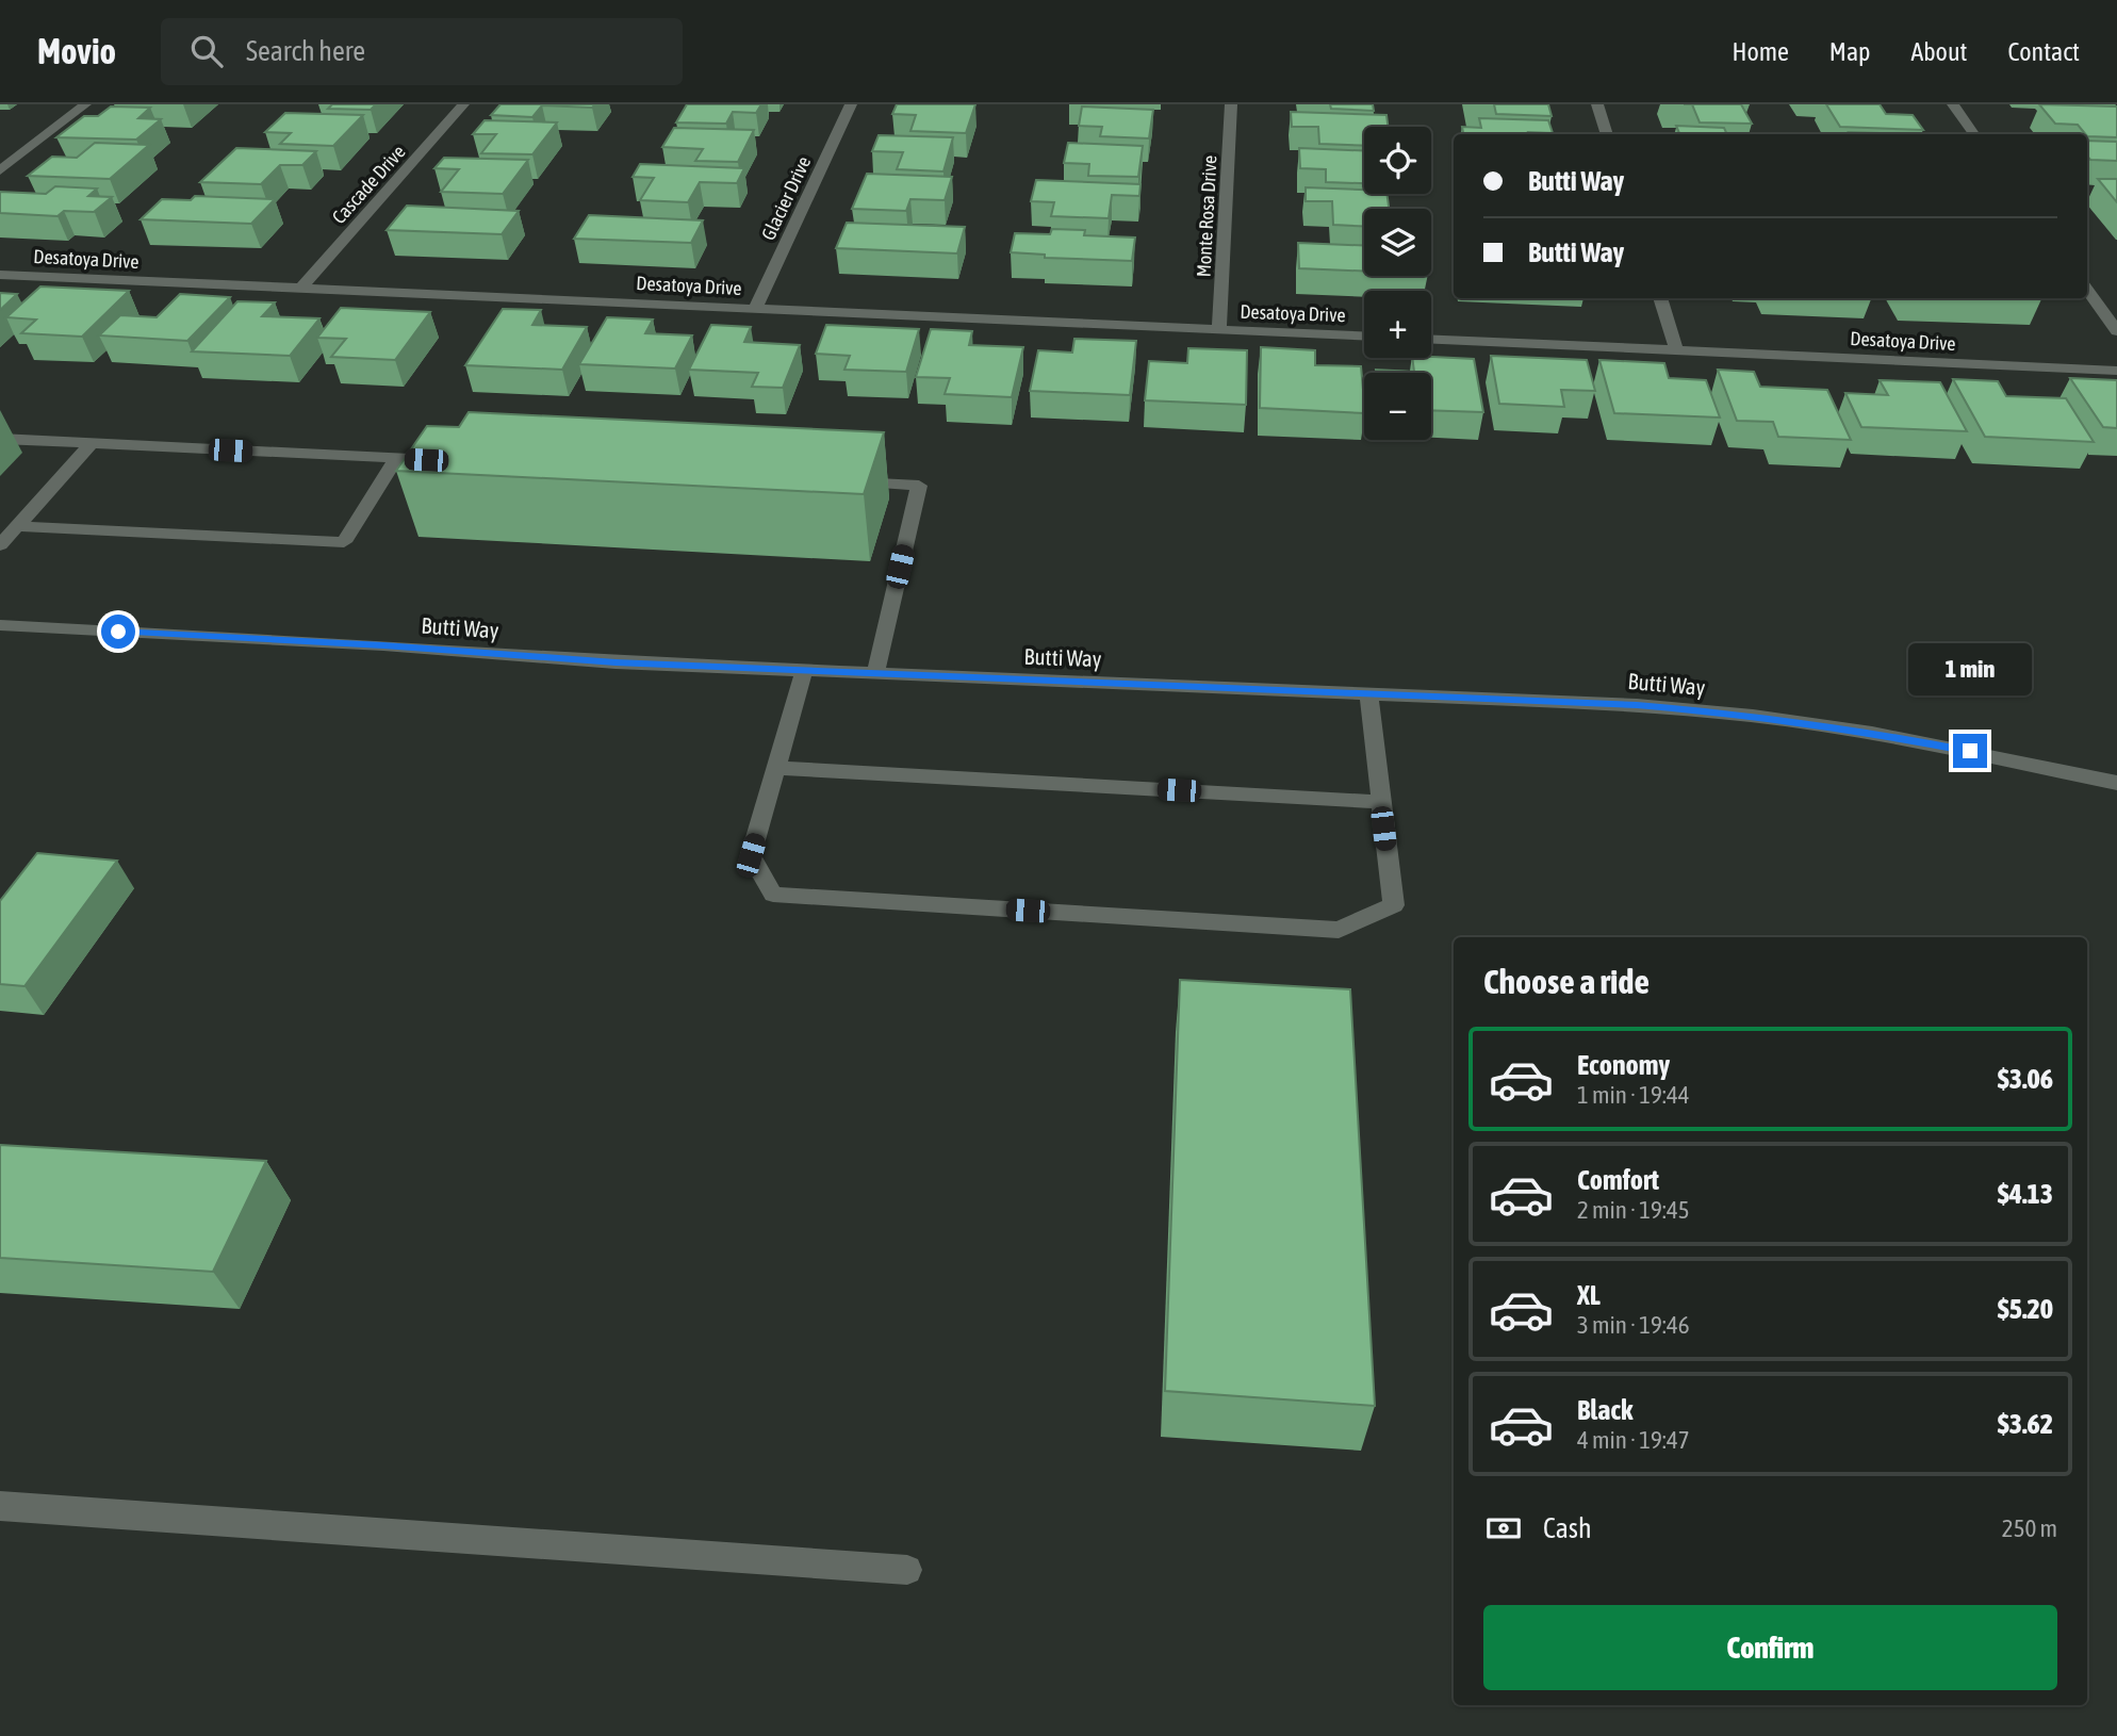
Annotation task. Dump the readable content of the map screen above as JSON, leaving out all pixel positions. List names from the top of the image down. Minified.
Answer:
{"streets":{"street":["Cascade Drive","Glacier Drive","Monte Rosa Drive","Desatoya Drive","Butti Way"]},"crossings":[["Cascade Drive","Desatoya Drive"],["Glacier Drive","Desatoya Drive"],["Monte Rosa Drive","Desatoya Drive"]],"page":{"header":"Movio","search":"Search here","nav":["Home","Map","About","Contact"],"map_buttons":["+","−"],"banner":["Butti Way","Butti Way"],"bubble":"1 min","heading":"Choose a ride","list":[{"name":"Economy","note":"1 min · 19:44","value":"$3.06"},{"name":"Comfort","note":"2 min · 19:45","value":"$4.13"},{"name":"XL","note":"3 min · 19:46","value":"$5.20"},{"name":"Black","note":"4 min · 19:47","value":"$3.62"}],"pay":["Cash","250 m"],"buttons":"Confirm"}}
